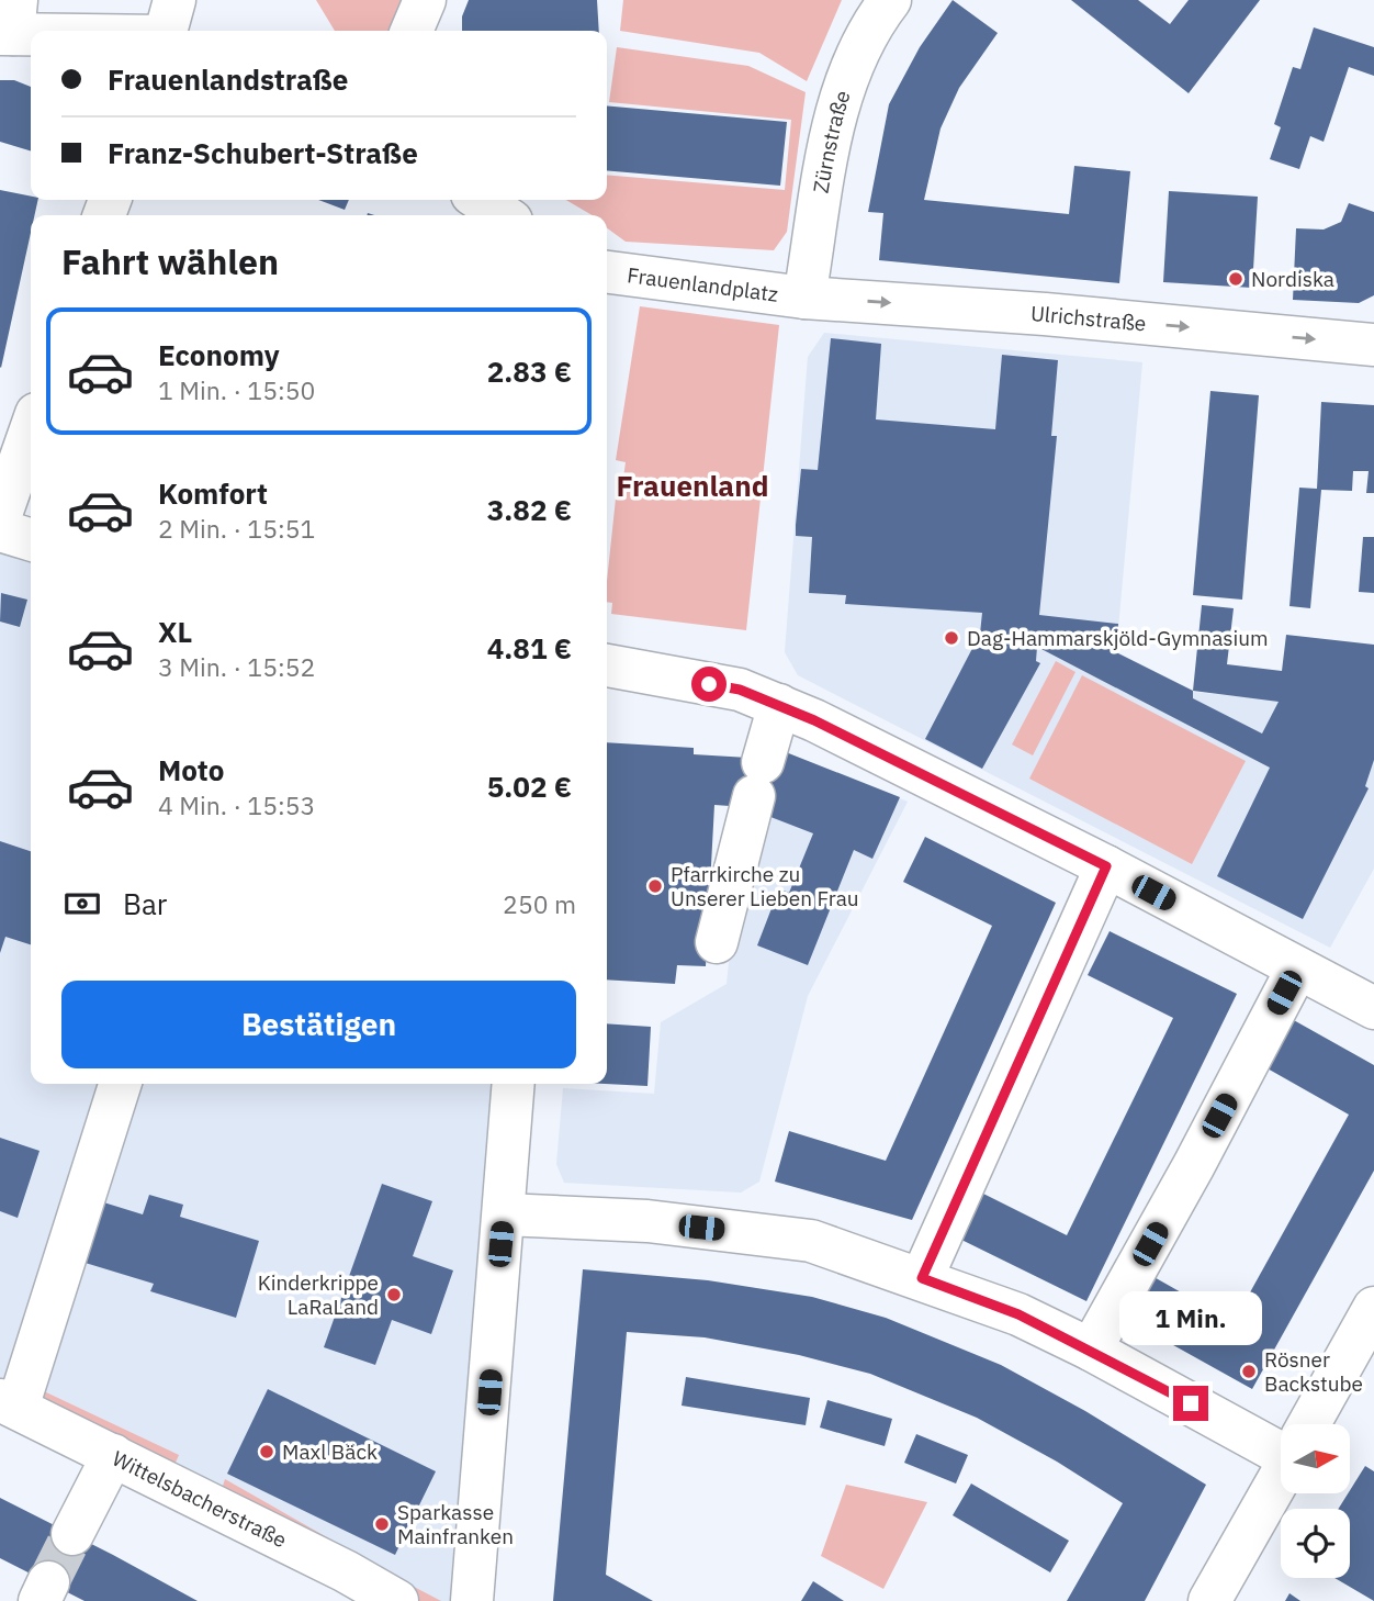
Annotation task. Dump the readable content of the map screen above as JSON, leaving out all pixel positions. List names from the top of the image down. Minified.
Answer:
{"streets":{"street":["Zürnstraße","Frauenlandplatz","Ulrichstraße","Wittelsbacherstraße"]},"crossings":[["Zürnstraße","Frauenlandplatz"],["Zürnstraße","Ulrichstraße"],["Frauenlandplatz","Ulrichstraße"]],"one_way":["Ulrichstraße"],"districts":["Frauenland"],"places":["Nordiska","Dag-Hammarskjöld-Gymnasium","Pfarrkirche zu Unserer Lieben Frau","Kinderkrippe LaRaLand","Rösner Backstube","Maxl Bäck","Sparkasse Mainfranken"],"north":"right","page":{"banner":["Frauenlandstraße","Franz-Schubert-Straße"],"heading":"Fahrt wählen","list":[{"name":"Economy","note":"1 Min. · 15:50","value":"2.83 €"},{"name":"Komfort","note":"2 Min. · 15:51","value":"3.82 €"},{"name":"XL","note":"3 Min. · 15:52","value":"4.81 €"},{"name":"Moto","note":"4 Min. · 15:53","value":"5.02 €"}],"pay":["Bar","250 m"],"buttons":"Bestätigen","bubble":"1 Min."}}
